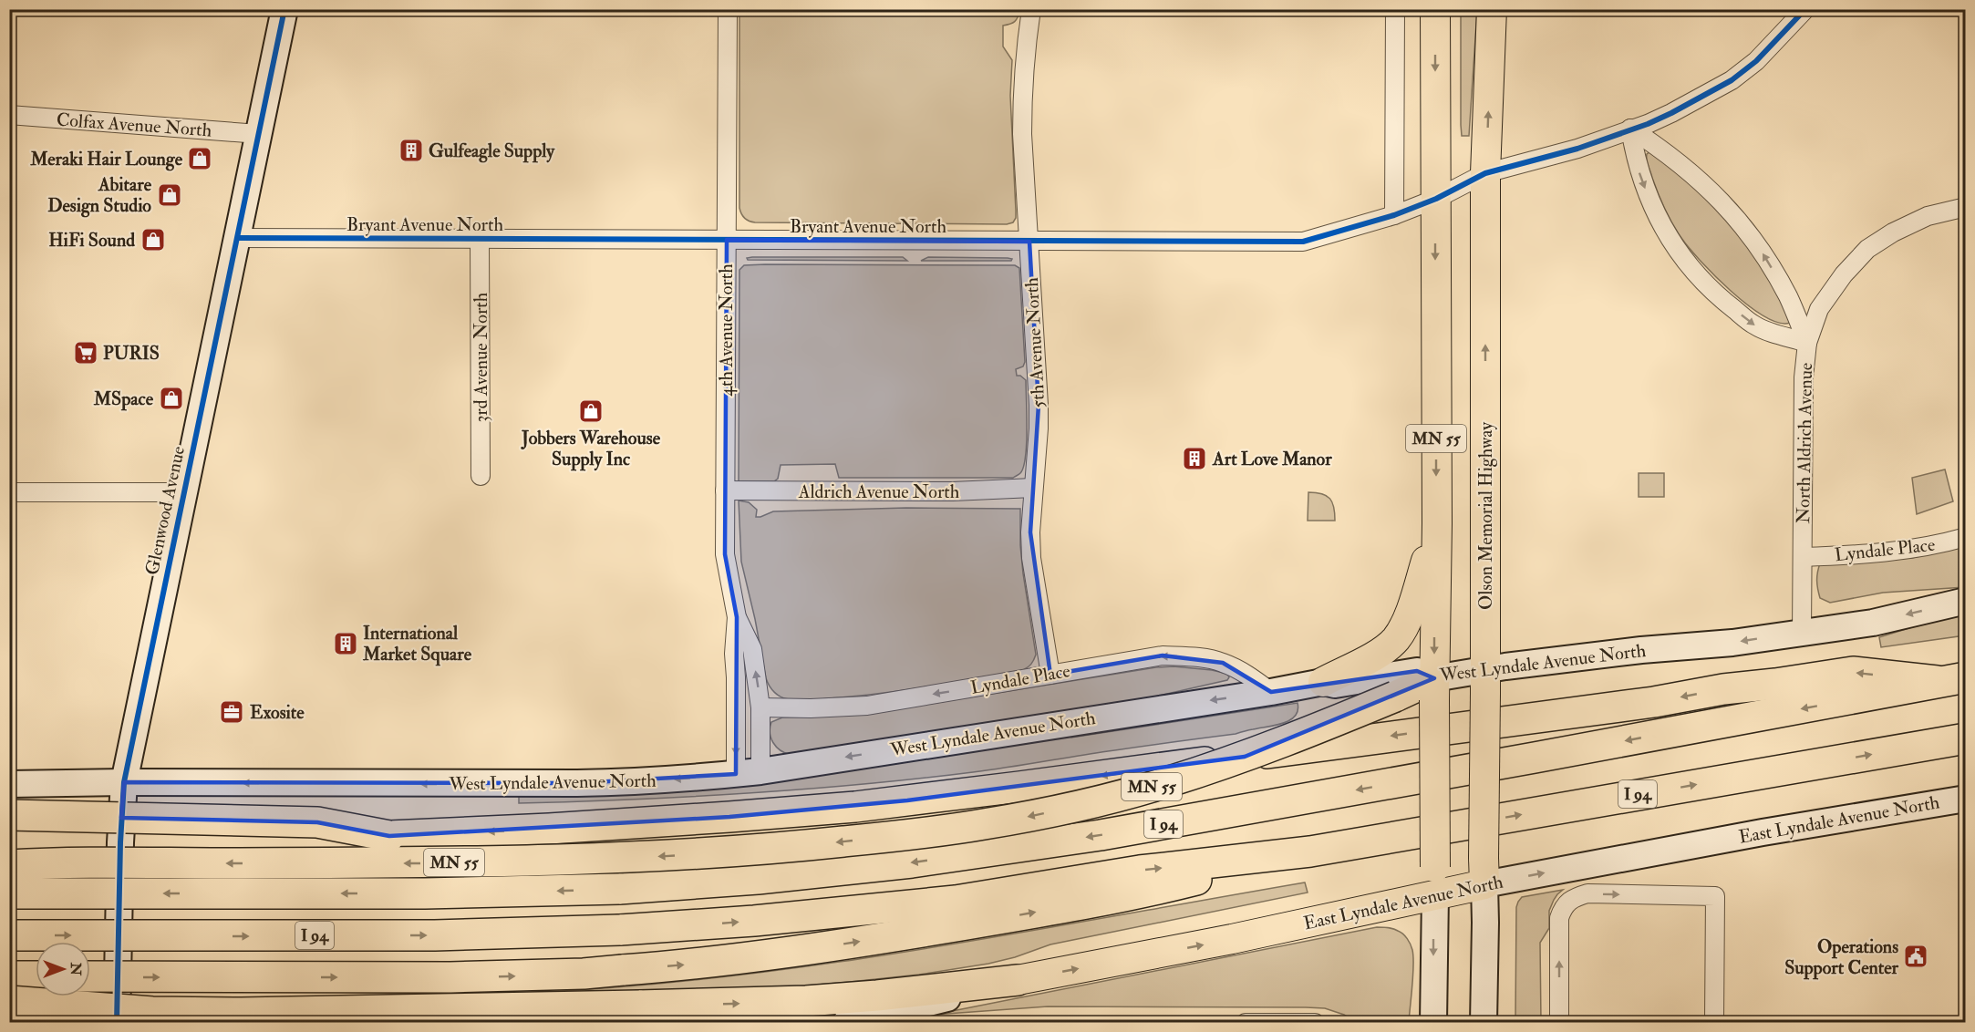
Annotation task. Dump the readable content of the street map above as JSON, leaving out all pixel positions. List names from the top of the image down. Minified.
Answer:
{"streets":{"highway":["MN 55","I 94"],"main road":["Glenwood Avenue","Olson Memorial Highway","West Lyndale Avenue North","East Lyndale Avenue North"],"street":["Colfax Avenue North","Bryant Avenue North","4th Avenue North","5th Avenue North","3rd Avenue North","North Aldrich Avenue","Aldrich Avenue North","Lyndale Place"]},"crossings":[["Colfax Avenue North","Glenwood Avenue"],["Bryant Avenue North","4th Avenue North"],["Bryant Avenue North","5th Avenue North"],["Bryant Avenue North","3rd Avenue North"],["Bryant Avenue North","MN 55"],["Bryant Avenue North","Glenwood Avenue"],["Bryant Avenue North","Olson Memorial Highway"],["4th Avenue North","Aldrich Avenue North"],["4th Avenue North","Lyndale Place"],["4th Avenue North","West Lyndale Avenue North"],["5th Avenue North","Aldrich Avenue North"],["5th Avenue North","Lyndale Place"],["MN 55","West Lyndale Avenue North"],["North Aldrich Avenue","Lyndale Place"],["North Aldrich Avenue","West Lyndale Avenue North"],["Glenwood Avenue","West Lyndale Avenue North"],["Olson Memorial Highway","West Lyndale Avenue North"],["Olson Memorial Highway","East Lyndale Avenue North"],["Lyndale Place","West Lyndale Avenue North"]],"one_way":["Lyndale Place","West Lyndale Avenue North","East Lyndale Avenue North"],"places":{"building":["Gulfeagle Supply","Art Love Manor","International Market Square"],"shop":["Meraki Hair Lounge","Abitare Design Studio","HiFi Sound","MSpace","Jobbers Warehouse Supply Inc"],"supermarket":["PURIS"],"office":["Exosite"],"public building":["Operations Support Center"]},"north":"right"}
